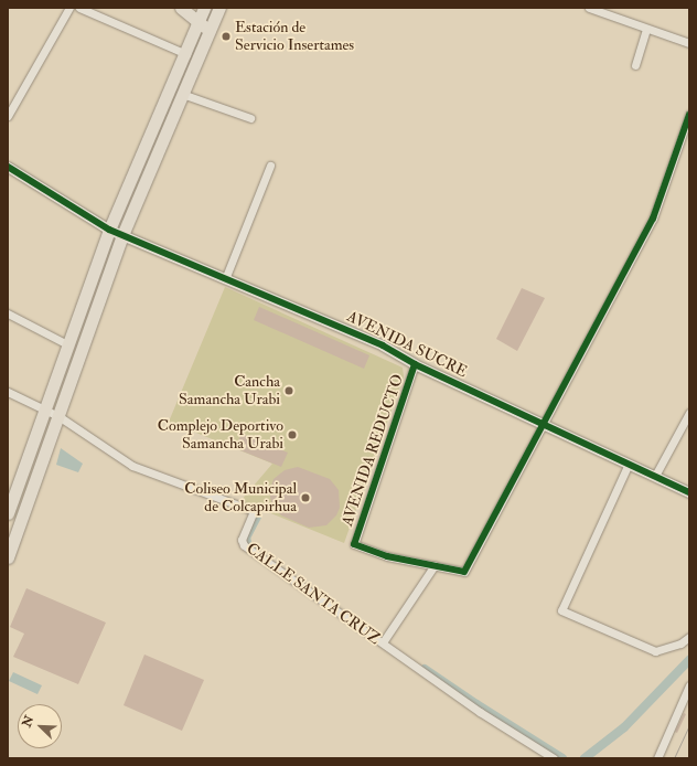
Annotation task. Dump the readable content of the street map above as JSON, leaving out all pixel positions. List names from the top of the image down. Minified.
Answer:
{"streets":{"street":["AVENIDA SUCRE","AVENIDA REDUCTO","CALLE SANTA CRUZ"]},"crossings":[["AVENIDA SUCRE","AVENIDA REDUCTO"]],"places":["Estación de Servicio Insertames","Cancha Samancha Urabi","Complejo Deportivo Samancha Urabi","Coliseo Municipal de Colcapirhua"],"north":"top left"}
